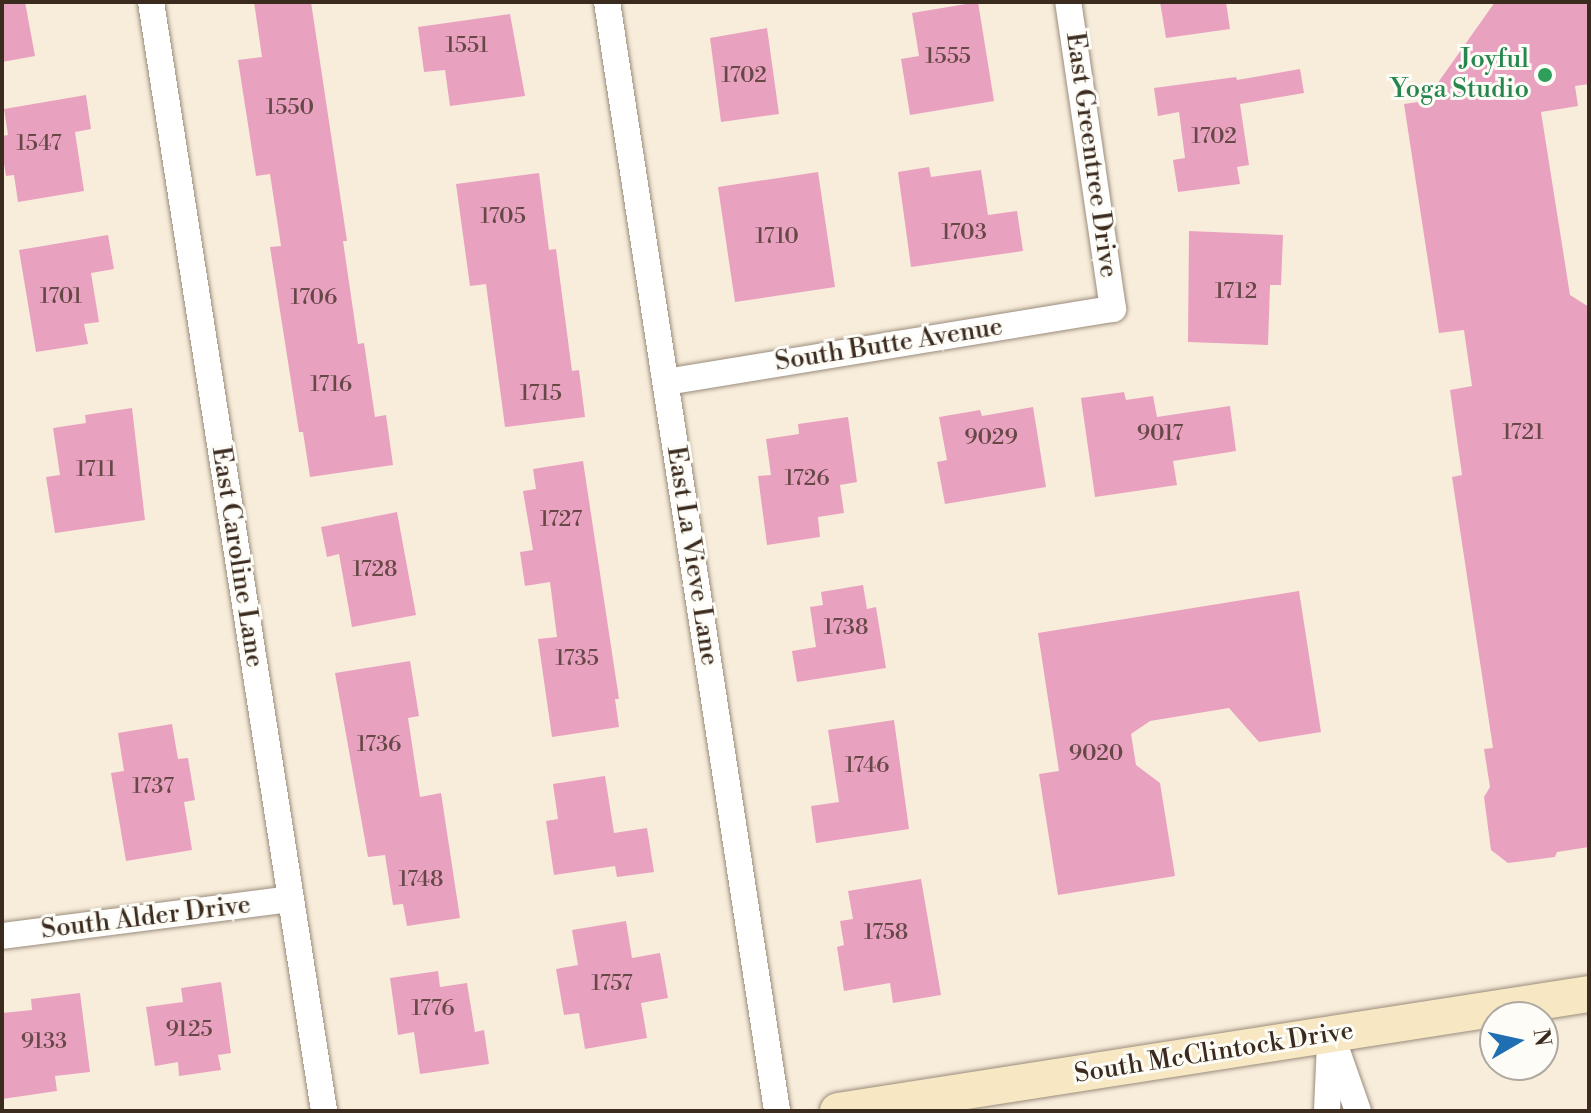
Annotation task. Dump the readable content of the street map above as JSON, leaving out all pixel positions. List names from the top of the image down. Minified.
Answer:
{"streets":{"main road":["South McClintock Drive"],"street":["East Greentree Drive","South Butte Avenue","East La Vieve Lane","East Caroline Lane","South Alder Drive"]},"crossings":[["East Greentree Drive","South Butte Avenue"],["South Butte Avenue","East La Vieve Lane"],["East Caroline Lane","South Alder Drive"]],"places":["Joyful Yoga Studio"],"house_numbers":["1551","1555","1702","1550","1702","1547","1705","1703","1710","1712","1701","1706","1716","1715","1721","9017","9029","1711","1726","1727","1728","1738","1735","1736","9020","1746","1737","1748","1758","1757","1776","9125","9133"],"north":"right"}
